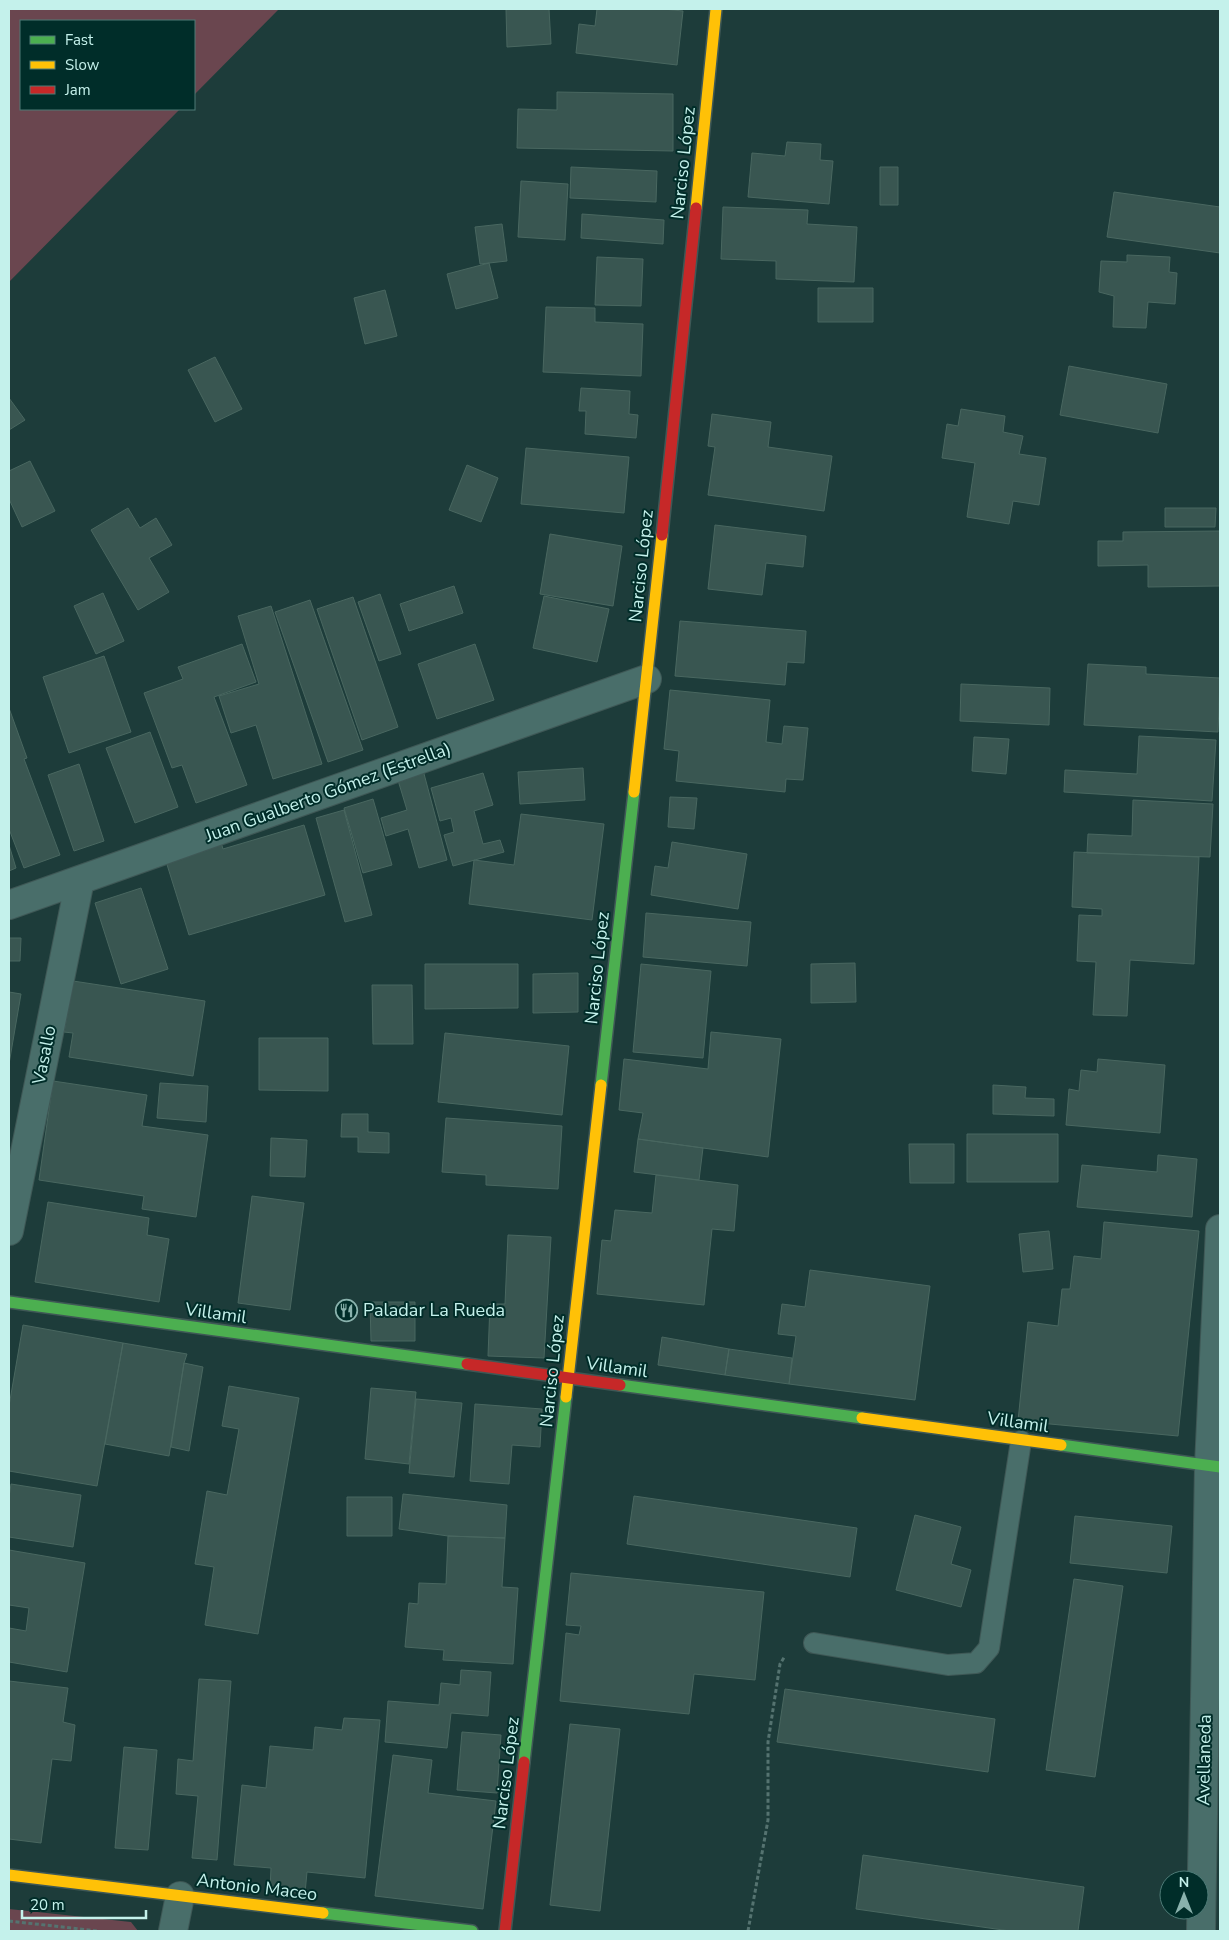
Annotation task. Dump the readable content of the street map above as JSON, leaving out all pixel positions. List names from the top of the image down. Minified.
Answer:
{"streets":{"street":["Narciso López","Juan Gualberto Gómez (Estrella)","Vasallo","Villamil","Avellaneda","Antonio Maceo"]},"crossings":[["Narciso López","Juan Gualberto Gómez (Estrella)"],["Narciso López","Villamil"],["Juan Gualberto Gómez (Estrella)","Vasallo"],["Villamil","Avellaneda"]],"places":{"restaurant":["Paladar La Rueda"]},"legend":["Fast","Slow","Jam"],"scale_bar":"20 m","north":"top"}
